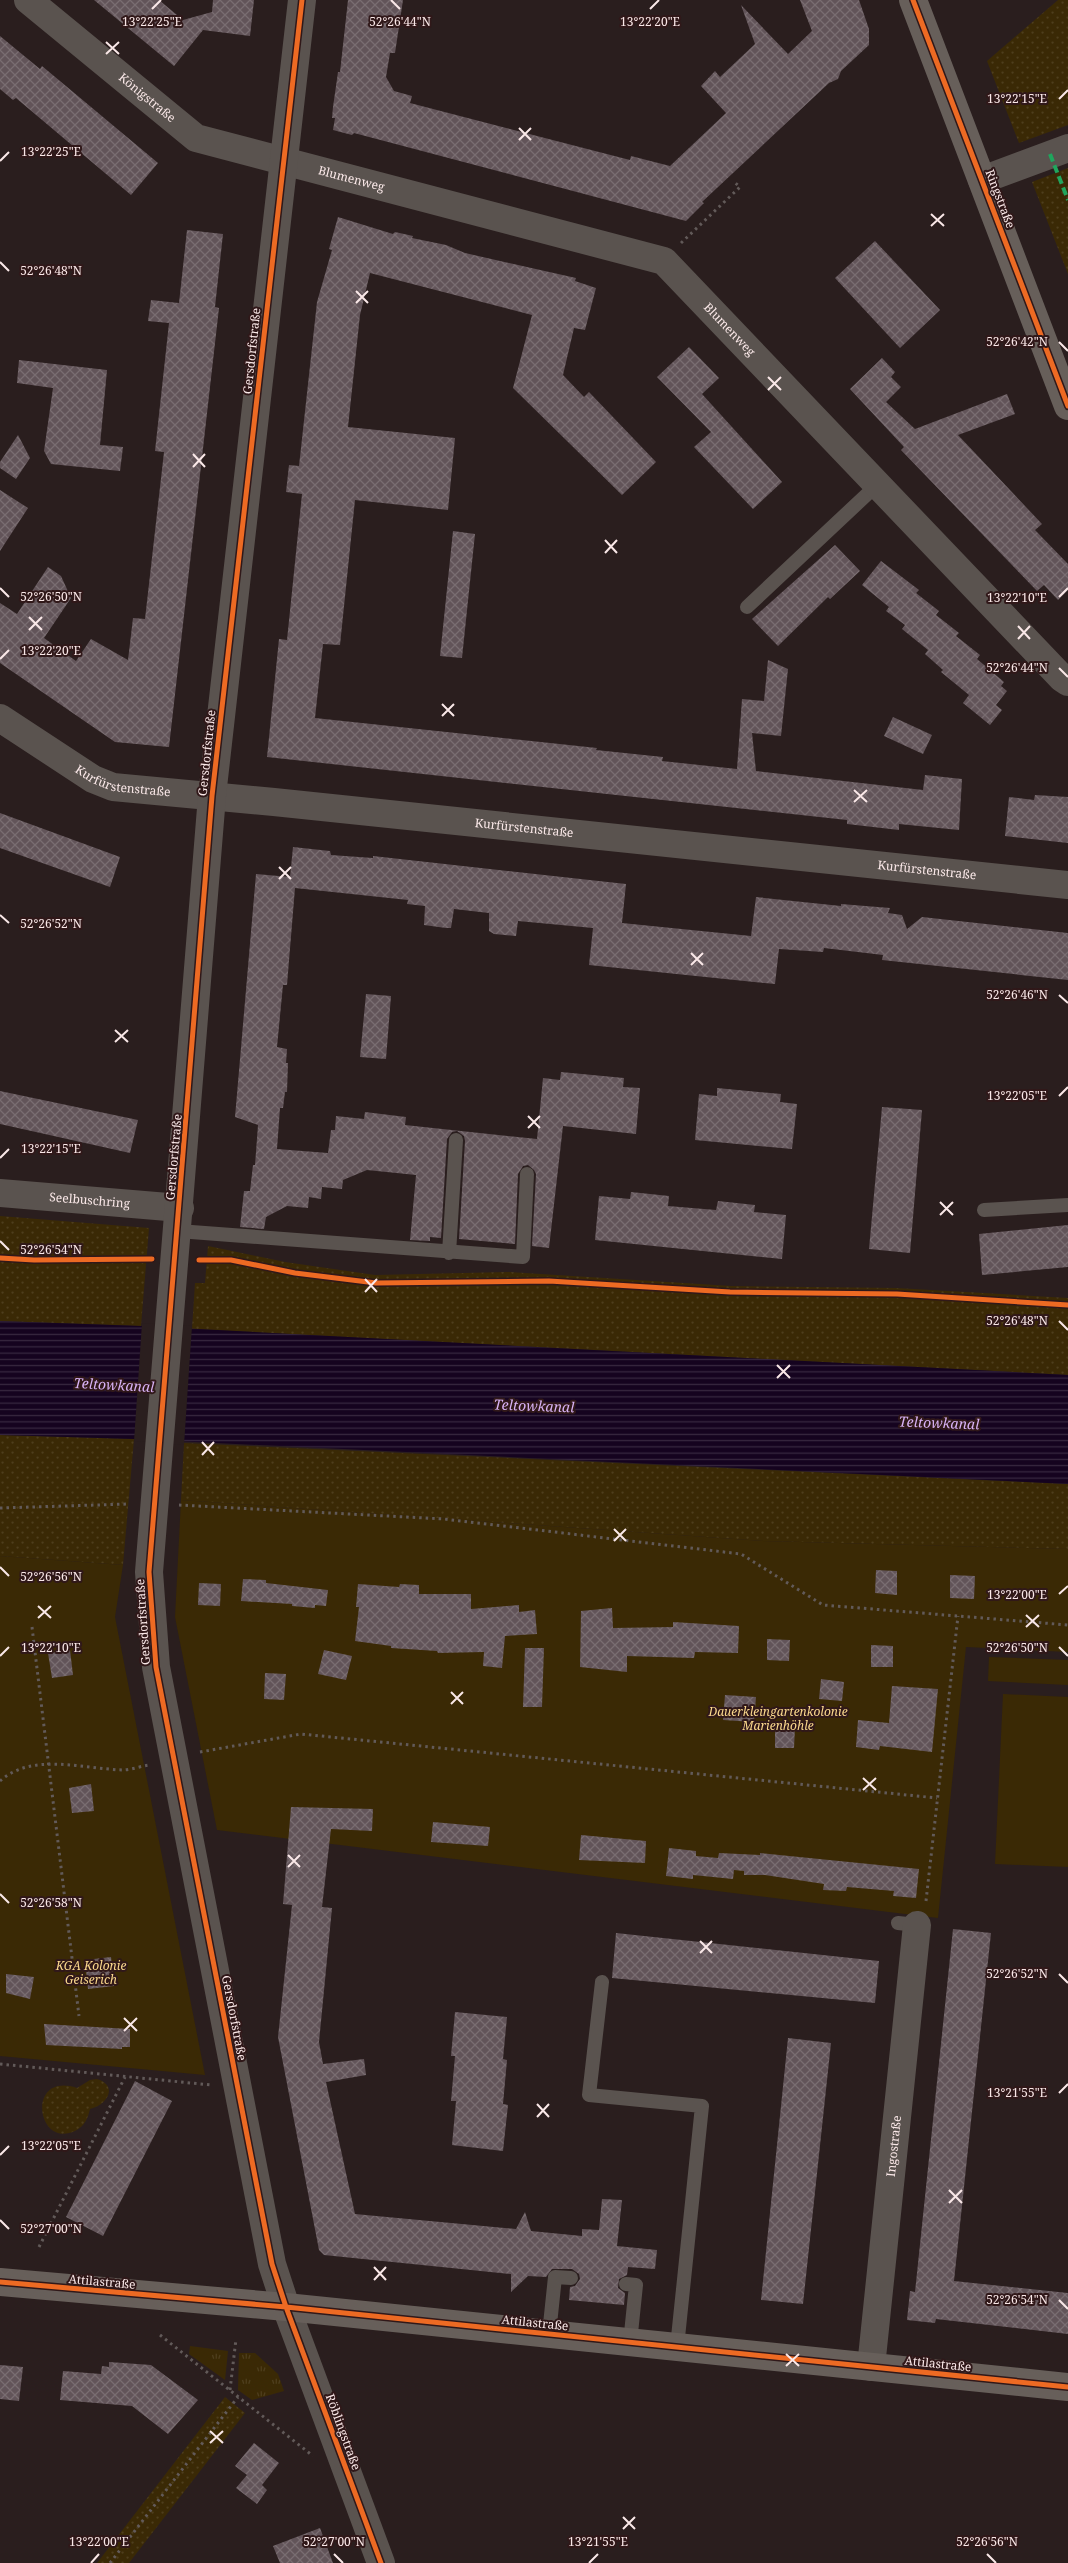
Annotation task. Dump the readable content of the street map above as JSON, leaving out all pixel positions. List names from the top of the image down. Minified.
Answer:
{"streets":{"main road":["Ringstraße","Attilastraße"],"street":["Königstraße","Blumenweg","Gersdorfstraße","Kurfürstenstraße","Seelbuschring","Ingostraße","Röblingstraße"]},"crossings":[["Königstraße","Blumenweg"],["Königstraße","Gersdorfstraße"],["Blumenweg","Gersdorfstraße"],["Gersdorfstraße","Kurfürstenstraße"],["Gersdorfstraße","Seelbuschring"],["Gersdorfstraße","Attilastraße"],["Gersdorfstraße","Röblingstraße"],["Ingostraße","Attilastraße"],["Attilastraße","Röblingstraße"]],"water":["Teltowkanal"],"parks":["Dauerkleingartenkolonie Marienhöhle","KGA Kolonie Geiserich"],"coordinates":["13°22'25\"E","52°26'44\"N","13°22'20\"E","13°22'15\"E","52°26'48\"N","52°26'42\"N","52°26'50\"N","13°22'10\"E","52°26'52\"N","52°26'46\"N","13°22'05\"E","52°26'54\"N","52°26'56\"N","13°22'00\"E","52°26'58\"N","13°21'55\"E","52°27'00\"N"]}
